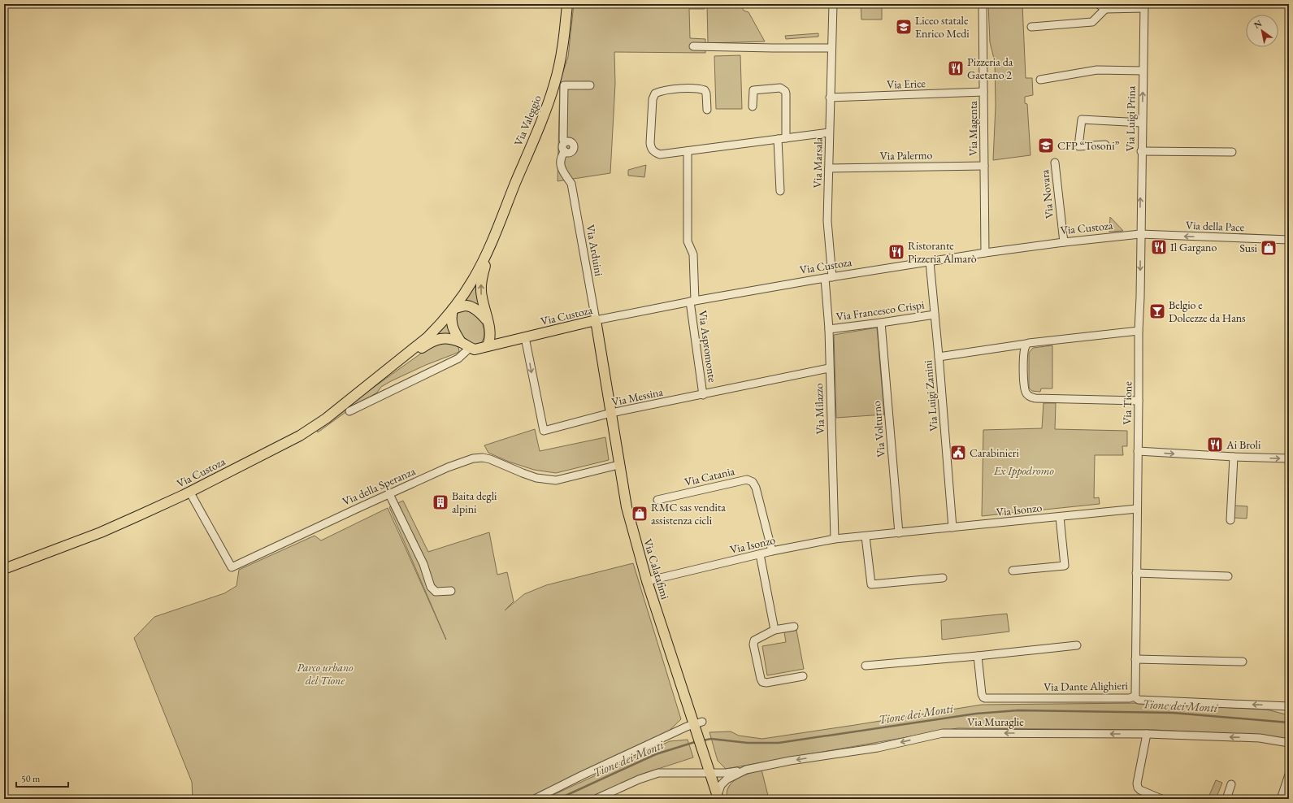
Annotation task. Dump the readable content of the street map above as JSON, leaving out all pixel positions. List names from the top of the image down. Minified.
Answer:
{"streets":{"main road":["Via Valeggio","Via Custoza","Via Calatafimi"],"street":["Via Erice","Via Luigi Prina","Via Magenta","Via Palermo","Via Marsala","Via Novara","Via della Pace","Via Arduini","Via Francesco Crispi","Via Aspromonte","Via Luigi Zanini","Via Messina","Via Tione","Via Milazzo","Via Volturno","Via Catania","Via della Speranza","Via Isonzo","Via Dante Alighieri","Via Muraglie"]},"crossings":[["Via Erice","Via Magenta"],["Via Erice","Via Marsala"],["Via Luigi Prina","Via della Pace"],["Via Luigi Prina","Via Custoza"],["Via Luigi Prina","Via Tione"],["Via Valeggio","Via Custoza"],["Via Magenta","Via Palermo"],["Via Magenta","Via Custoza"],["Via Palermo","Via Marsala"],["Via Marsala","Via Custoza"],["Via Marsala","Via Milazzo"],["Via Novara","Via Custoza"],["Via della Pace","Via Custoza"],["Via della Pace","Via Tione"],["Via Custoza","Via Arduini"],["Via Custoza","Via Aspromonte"],["Via Custoza","Via Luigi Zanini"],["Via Custoza","Via Messina"],["Via Custoza","Via Tione"],["Via Custoza","Via Milazzo"],["Via Custoza","Via Calatafimi"],["Via Arduini","Via Calatafimi"],["Via Francesco Crispi","Via Luigi Zanini"],["Via Francesco Crispi","Via Milazzo"],["Via Francesco Crispi","Via Volturno"],["Via Aspromonte","Via Messina"],["Via Luigi Zanini","Via Isonzo"],["Via Messina","Via Milazzo"],["Via Messina","Via Calatafimi"],["Via Tione","Via Isonzo"],["Via Tione","Via Dante Alighieri"],["Via Milazzo","Via Isonzo"],["Via Volturno","Via Isonzo"],["Via Catania","Via Isonzo"],["Via della Speranza","Via Calatafimi"],["Via Isonzo","Via Calatafimi"],["Via Calatafimi","Via Muraglie"]],"one_way":["Via Luigi Prina","Via della Pace","Via Muraglie"],"water":["Tione dei Monti"],"parks":["Ex Ippodromo","Parco urbano del Tione"],"places":{"school or university":["Liceo statale Enrico Medi","CFP “Tosoni”"],"restaurant":["Pizzeria da Gaetano 2","Il Gargano","Ristorante Pizzeria Almarò","Ai Broli"],"shop":["Susi","RMC sas vendita assistenza cicli"],"bar":["Belgio e Dolcezze da Hans"],"public building":["Carabinieri"],"building":["Baita degli alpini"]},"scale_bar":"50 m","north":"top left"}
